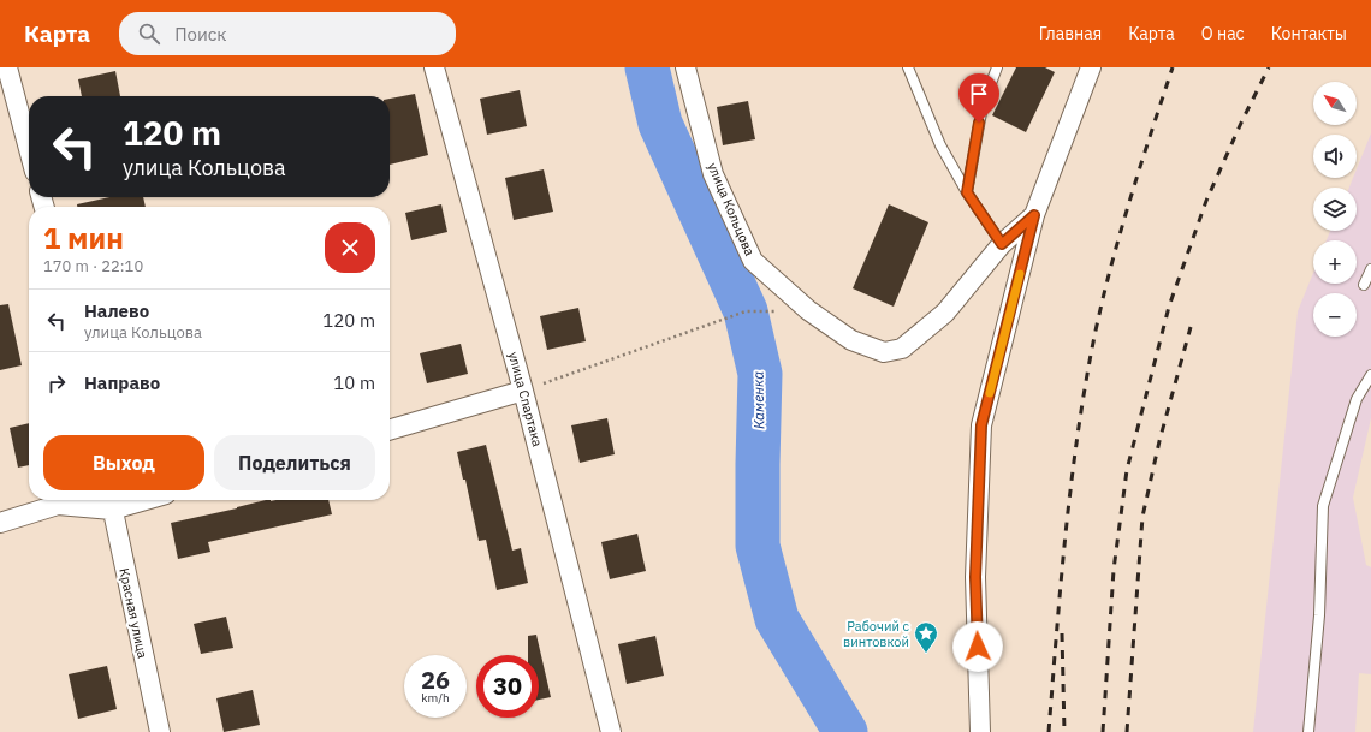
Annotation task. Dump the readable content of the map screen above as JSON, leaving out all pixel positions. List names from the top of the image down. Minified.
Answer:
{"streets":{"street":["улица Кольцова","улица Спартака","Красная улица"]},"water":["Каменка"],"places":{"place":["Рабочий с винтовкой"]},"north":"top left","page":{"header":"Карта","search":"Поиск","nav":["Главная","Карта","О нас","Контакты"],"map_buttons":["+","−"],"turn":["120 m","улица Кольцова"],"heading":["1 мин","170 m · 22:10"],"list":[{"name":"Налево","note":"улица Кольцова","value":"120 m"},{"name":"Направо","value":"10 m"}],"buttons":["Выход","Поделиться"],"speed":"26 km/h","limit":"30"}}
